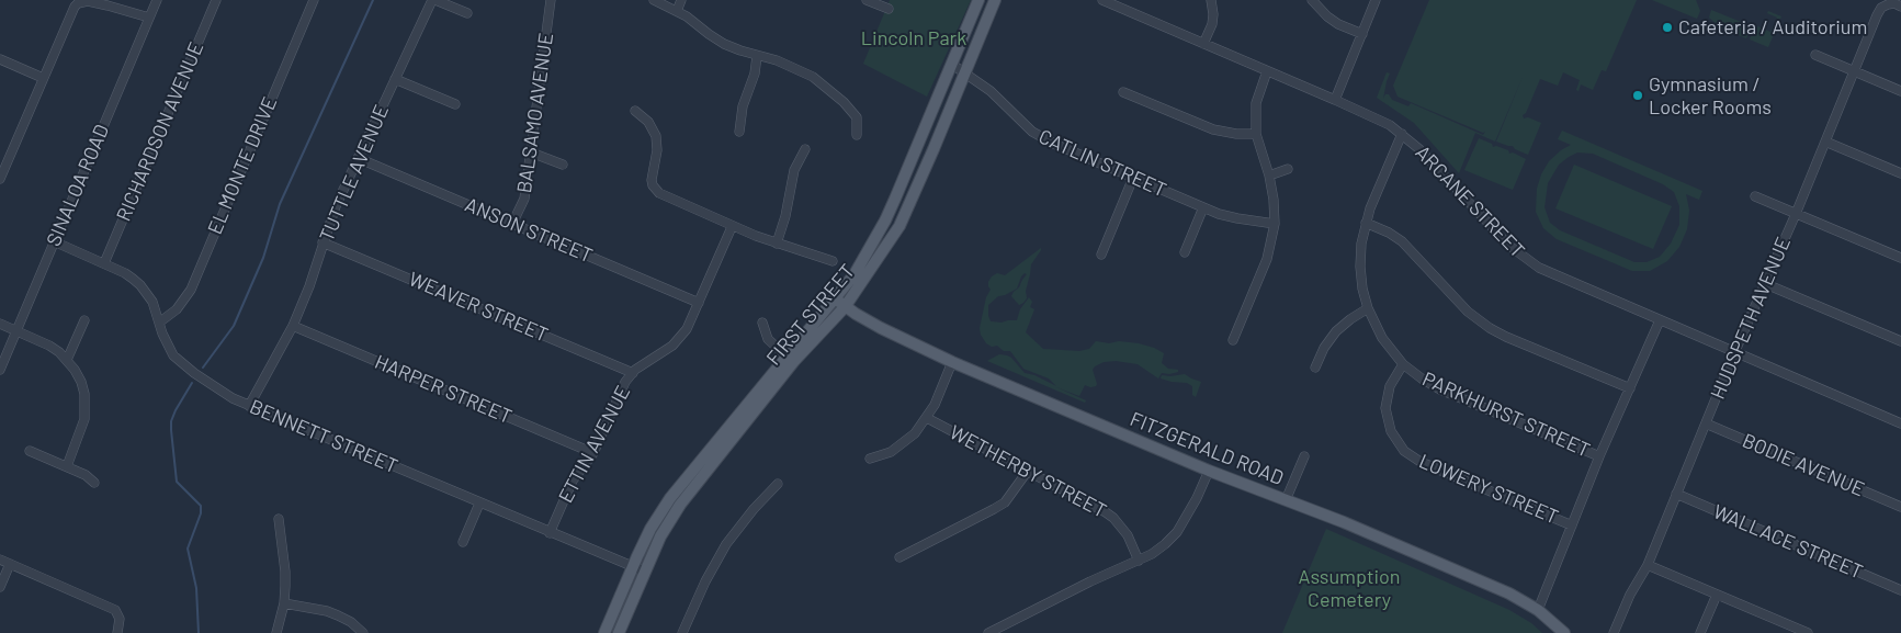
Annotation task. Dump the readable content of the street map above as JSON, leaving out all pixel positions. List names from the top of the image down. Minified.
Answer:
{"streets":{"main road":["FIRST STREET","FITZGERALD ROAD"],"street":["BALSAMO AVENUE","RICHARDSON AVENUE","CATLIN STREET","EL MONTE DRIVE","TUTTLE AVENUE","SINALOA ROAD","ARCANE STREET","ANSON STREET","WEAVER STREET","HUDSPETH AVENUE","HARPER STREET","PARKHURST STREET","BENNETT STREET","ETTIN AVENUE","BODIE AVENUE","WETHERBY STREET","LOWERY STREET","WALLACE STREET"]},"crossings":[["BALSAMO AVENUE","ANSON STREET"],["RICHARDSON AVENUE","BENNETT STREET"],["CATLIN STREET","FIRST STREET"],["EL MONTE DRIVE","BENNETT STREET"],["TUTTLE AVENUE","ANSON STREET"],["TUTTLE AVENUE","WEAVER STREET"],["TUTTLE AVENUE","HARPER STREET"],["TUTTLE AVENUE","BENNETT STREET"],["SINALOA ROAD","BENNETT STREET"],["ARCANE STREET","HUDSPETH AVENUE"],["ARCANE STREET","PARKHURST STREET"],["ANSON STREET","ETTIN AVENUE"],["WEAVER STREET","ETTIN AVENUE"],["FIRST STREET","BENNETT STREET"],["FIRST STREET","FITZGERALD ROAD"],["HUDSPETH AVENUE","BODIE AVENUE"],["HUDSPETH AVENUE","WALLACE STREET"],["HARPER STREET","ETTIN AVENUE"],["PARKHURST STREET","LOWERY STREET"],["BENNETT STREET","ETTIN AVENUE"]],"parks":["Lincoln Park","Assumption Cemetery"],"places":["Cafeteria / Auditorium","Gymnasium / Locker Rooms"]}
